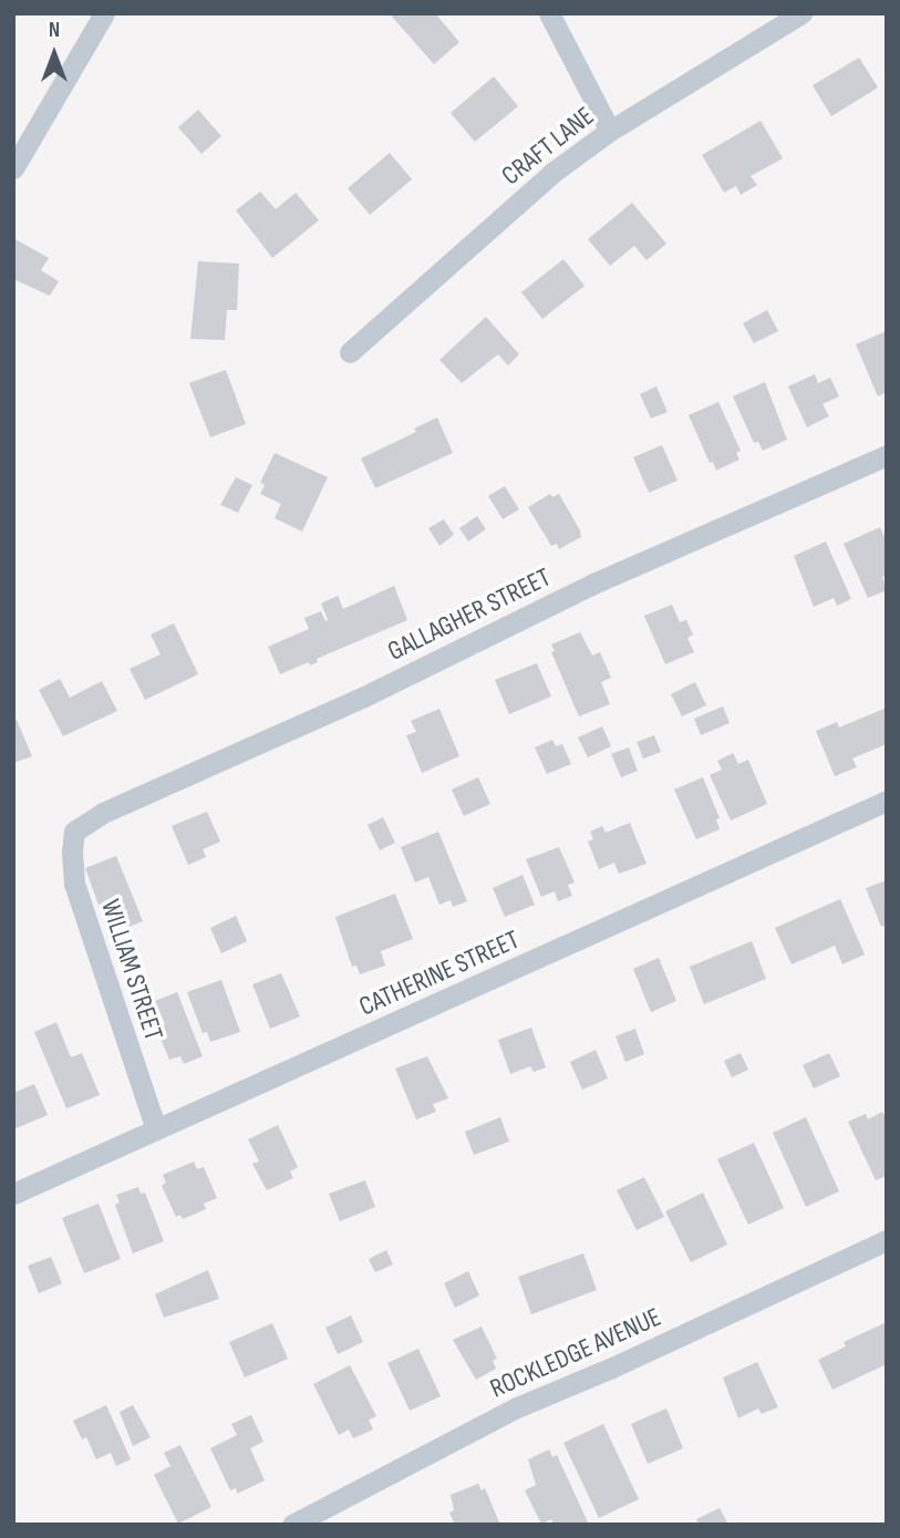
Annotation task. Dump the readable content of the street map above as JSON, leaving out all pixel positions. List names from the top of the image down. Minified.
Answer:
{"streets":{"street":["CRAFT LANE","GALLAGHER STREET","WILLIAM STREET","CATHERINE STREET","ROCKLEDGE AVENUE"]},"crossings":[["GALLAGHER STREET","WILLIAM STREET"],["WILLIAM STREET","CATHERINE STREET"]],"north":"top"}
